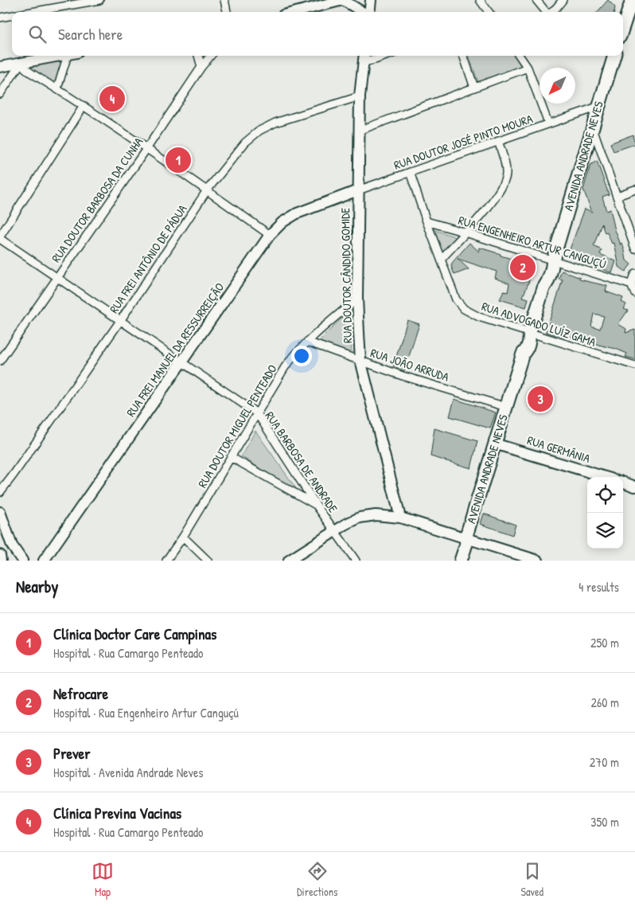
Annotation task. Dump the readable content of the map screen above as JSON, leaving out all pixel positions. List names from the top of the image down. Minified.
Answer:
{"streets":{"main road":["AVENIDA ANDRADE NEVES"],"street":["RUA DOUTOR JOSÉ PINTO MOURA","RUA DOUTOR BARBOSA DA CUNHA","RUA ENGENHEIRO ARTUR CANGUÇÚ","RUA FREI ANTÔNIO DE PÁDUA","RUA DOUTOR CÂNDIDO GOMIDE","RUA ADVOGADO LUÍZ GAMA","RUA FREI MANUEL DA RESSURREIÇÃO","RUA JOÃO ARRUDA","RUA DOUTOR MIGUEL PENTEADO","RUA GERMÂNIA","RUA BARBOSA DE ANDRADE"]},"crossings":[["RUA DOUTOR JOSÉ PINTO MOURA","AVENIDA ANDRADE NEVES"],["RUA DOUTOR JOSÉ PINTO MOURA","RUA DOUTOR CÂNDIDO GOMIDE"],["RUA DOUTOR JOSÉ PINTO MOURA","RUA ADVOGADO LUÍZ GAMA"],["RUA DOUTOR JOSÉ PINTO MOURA","RUA FREI MANUEL DA RESSURREIÇÃO"],["AVENIDA ANDRADE NEVES","RUA ENGENHEIRO ARTUR CANGUÇÚ"],["AVENIDA ANDRADE NEVES","RUA ADVOGADO LUÍZ GAMA"],["AVENIDA ANDRADE NEVES","RUA JOÃO ARRUDA"],["AVENIDA ANDRADE NEVES","RUA GERMÂNIA"],["RUA DOUTOR BARBOSA DA CUNHA","RUA BARBOSA DE ANDRADE"],["RUA ENGENHEIRO ARTUR CANGUÇÚ","RUA ADVOGADO LUÍZ GAMA"],["RUA FREI ANTÔNIO DE PÁDUA","RUA DOUTOR CÂNDIDO GOMIDE"],["RUA FREI ANTÔNIO DE PÁDUA","RUA BARBOSA DE ANDRADE"],["RUA DOUTOR CÂNDIDO GOMIDE","RUA FREI MANUEL DA RESSURREIÇÃO"],["RUA DOUTOR CÂNDIDO GOMIDE","RUA JOÃO ARRUDA"],["RUA DOUTOR CÂNDIDO GOMIDE","RUA DOUTOR MIGUEL PENTEADO"],["RUA FREI MANUEL DA RESSURREIÇÃO","RUA BARBOSA DE ANDRADE"],["RUA JOÃO ARRUDA","RUA DOUTOR MIGUEL PENTEADO"],["RUA DOUTOR MIGUEL PENTEADO","RUA BARBOSA DE ANDRADE"]],"north":"bottom left","page":{"search":"Search here","pins":["4","1","2","3"],"heading":["Nearby","4 results"],"list":[{"mark":"1","name":"Clínica Doctor Care Campinas","note":"Hospital · Rua Camargo Penteado","value":"250 m"},{"mark":"2","name":"Nefrocare","note":"Hospital · Rua Engenheiro Artur Canguçú","value":"260 m"},{"mark":"3","name":"Prever","note":"Hospital · Avenida Andrade Neves","value":"270 m"},{"mark":"4","name":"Clínica Previna Vacinas","note":"Hospital · Rua Camargo Penteado","value":"350 m"}],"nav":["Map","Directions","Saved"]}}
